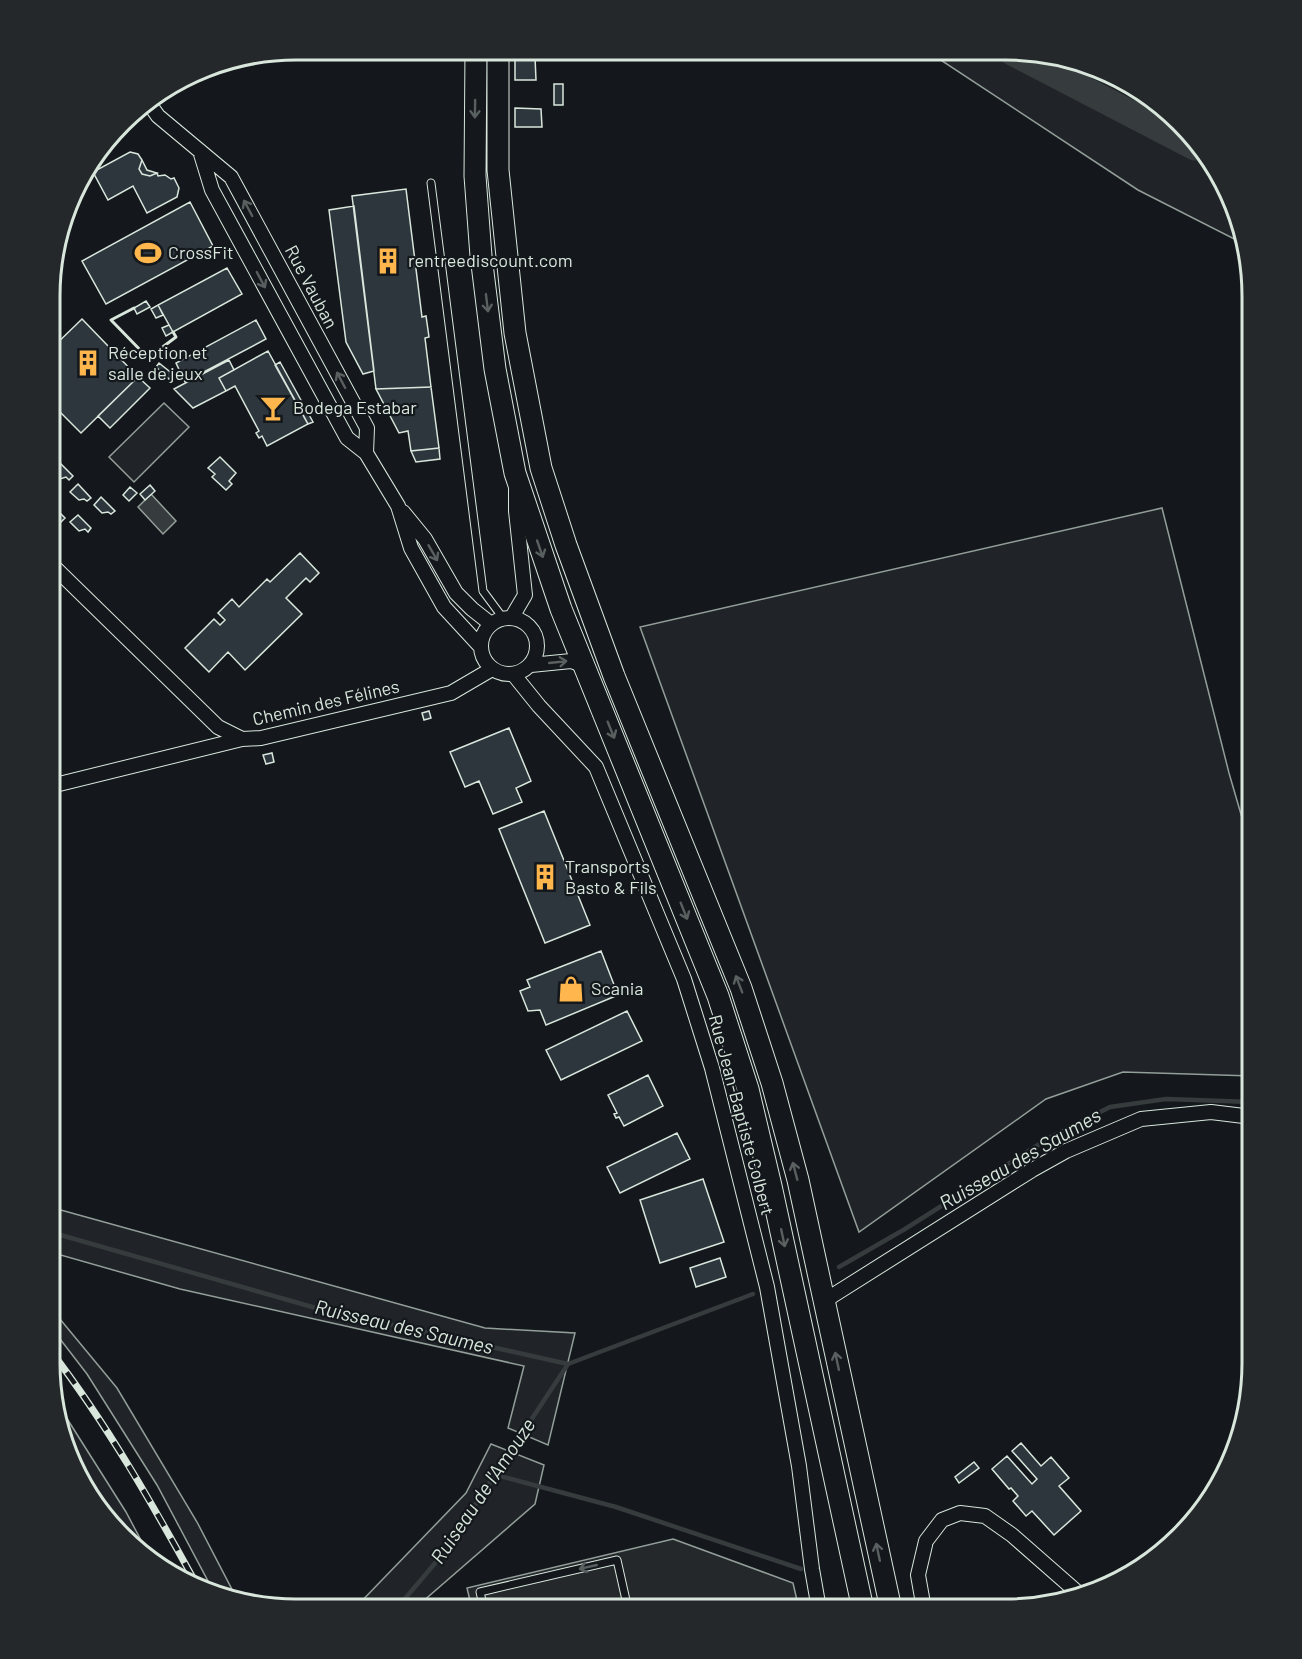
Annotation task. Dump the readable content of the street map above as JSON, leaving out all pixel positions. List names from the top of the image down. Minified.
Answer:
{"streets":{"street":["Rue Vauban","Chemin des Félines","Rue Jean-Baptiste Colbert"]},"crossings":[["Rue Vauban","Chemin des Félines"],["Rue Vauban","Rue Jean-Baptiste Colbert"],["Chemin des Félines","Rue Jean-Baptiste Colbert"]],"water":["Ruisseau des Saumes","Ruiseau de l'Amouze"],"places":{"sports":["CrossFit"],"building":["rentreediscount.com","Réception et salle de jeux","Transports Basto & Fils"],"bar":["Bodega Estabar"],"shop":["Scania"]}}
